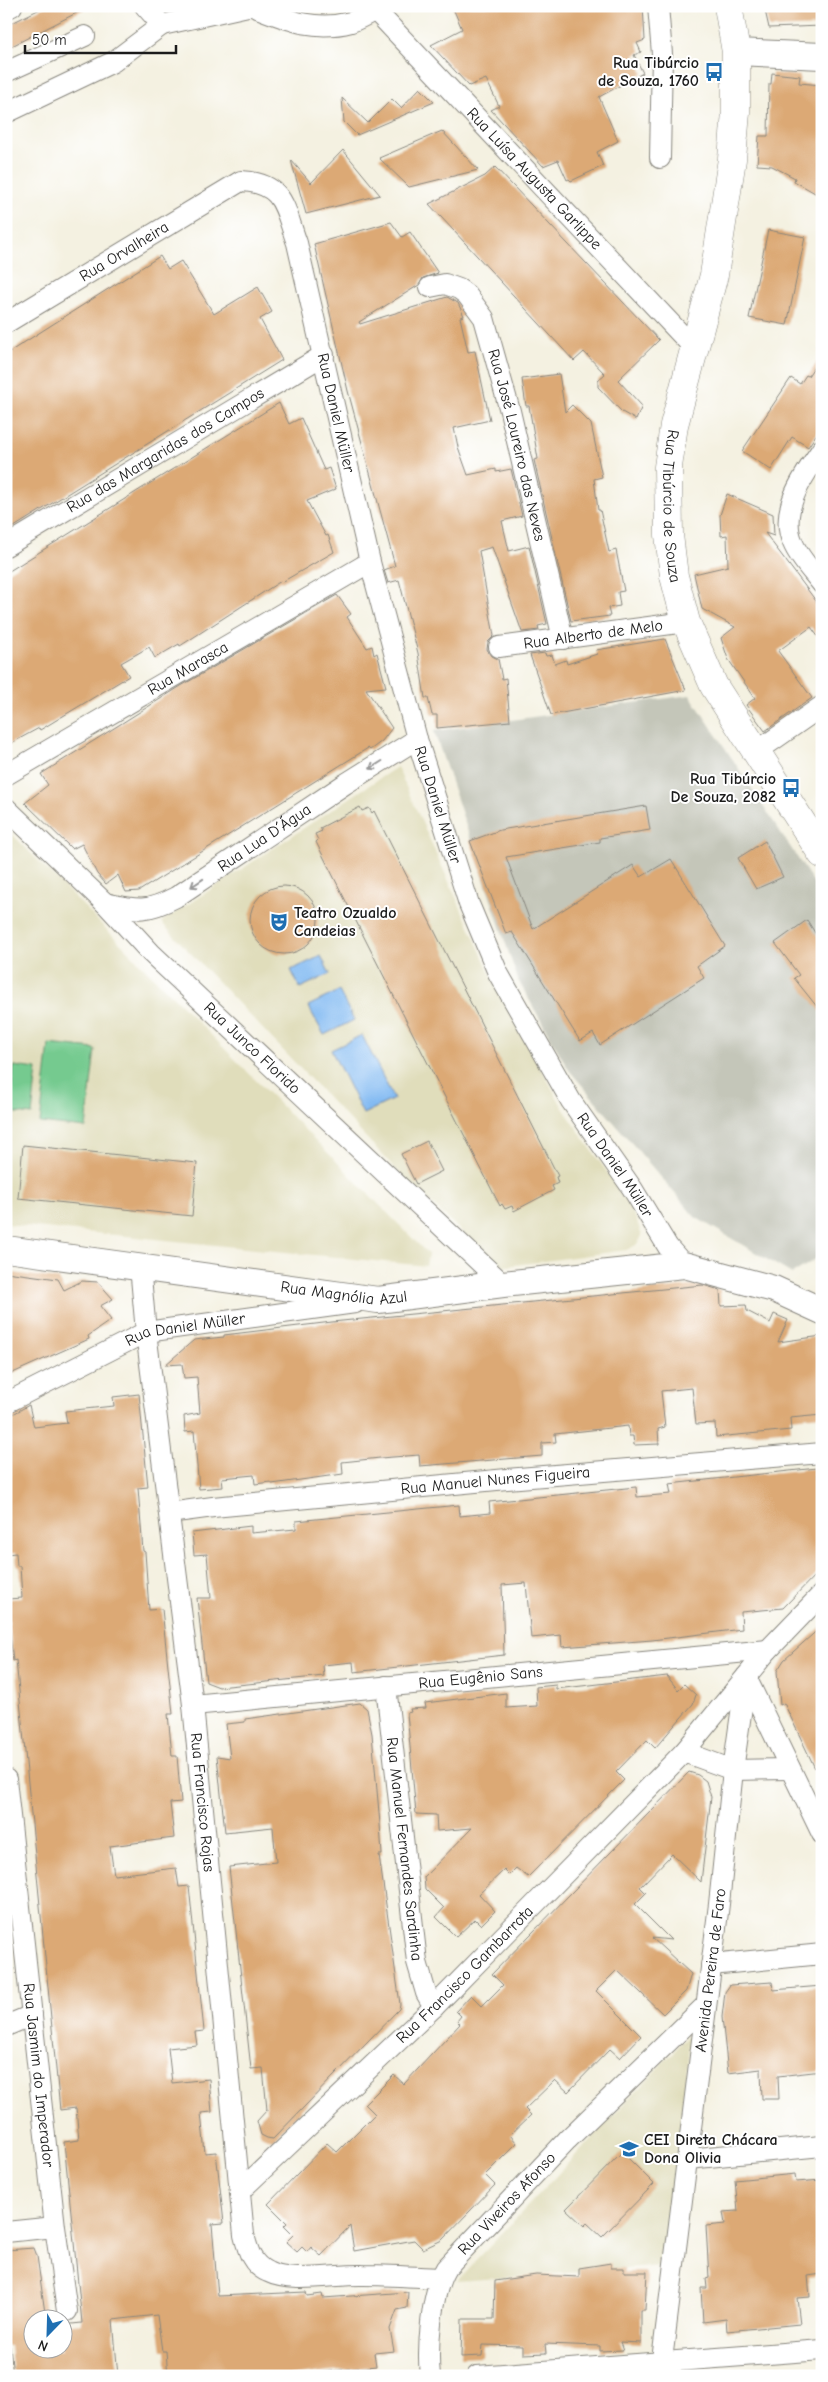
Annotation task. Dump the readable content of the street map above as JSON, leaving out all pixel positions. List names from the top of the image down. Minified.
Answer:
{"streets":{"main road":["Rua Tibúrcio de Souza"],"street":["Rua Luísa Augusta Garlippe","Rua Orvalheira","Rua Daniel Müller","Rua José Loureiro das Neves","Rua das Margaridas dos Campos","Rua Alberto de Melo","Rua Marasca","Rua Lua D´Água","Rua Junco Florido","Rua Magnólia Azul","Rua Manuel Nunes Figueira","Rua Eugênio Sans","Rua Francisco Rojas","Rua Manuel Fernandes Sardinha","Avenida Pereira de Faro","Rua Francisco Gambarrota","Rua Jasmim do Imperador","Rua Viveiros Afonso"]},"crossings":[["Rua Luísa Augusta Garlippe","Rua Tibúrcio de Souza"],["Rua Orvalheira","Rua Daniel Müller"],["Rua Daniel Müller","Rua das Margaridas dos Campos"],["Rua Daniel Müller","Rua Marasca"],["Rua Daniel Müller","Rua Lua D´Água"],["Rua Daniel Müller","Rua Magnólia Azul"],["Rua Daniel Müller","Rua Francisco Rojas"],["Rua José Loureiro das Neves","Rua Alberto de Melo"],["Rua Tibúrcio de Souza","Rua Alberto de Melo"],["Rua Lua D´Água","Rua Junco Florido"],["Rua Junco Florido","Rua Magnólia Azul"],["Rua Magnólia Azul","Rua Francisco Rojas"],["Rua Manuel Nunes Figueira","Rua Francisco Rojas"],["Rua Eugênio Sans","Rua Francisco Rojas"],["Rua Eugênio Sans","Rua Manuel Fernandes Sardinha"],["Rua Francisco Rojas","Rua Francisco Gambarrota"],["Rua Francisco Rojas","Rua Viveiros Afonso"],["Rua Manuel Fernandes Sardinha","Rua Francisco Gambarrota"],["Avenida Pereira de Faro","Rua Francisco Gambarrota"],["Avenida Pereira de Faro","Rua Viveiros Afonso"]],"one_way":["Rua Lua D´Água"],"places":{"bus stop":["Rua Tibúrcio de Souza, 1760","Rua Tibúrcio De Souza, 2082"],"theatre":["Teatro Ozualdo Candeias"],"school or university":["CEI Direta Chácara Dona Olivia"]},"scale_bar":"50 m","north":"bottom left"}
